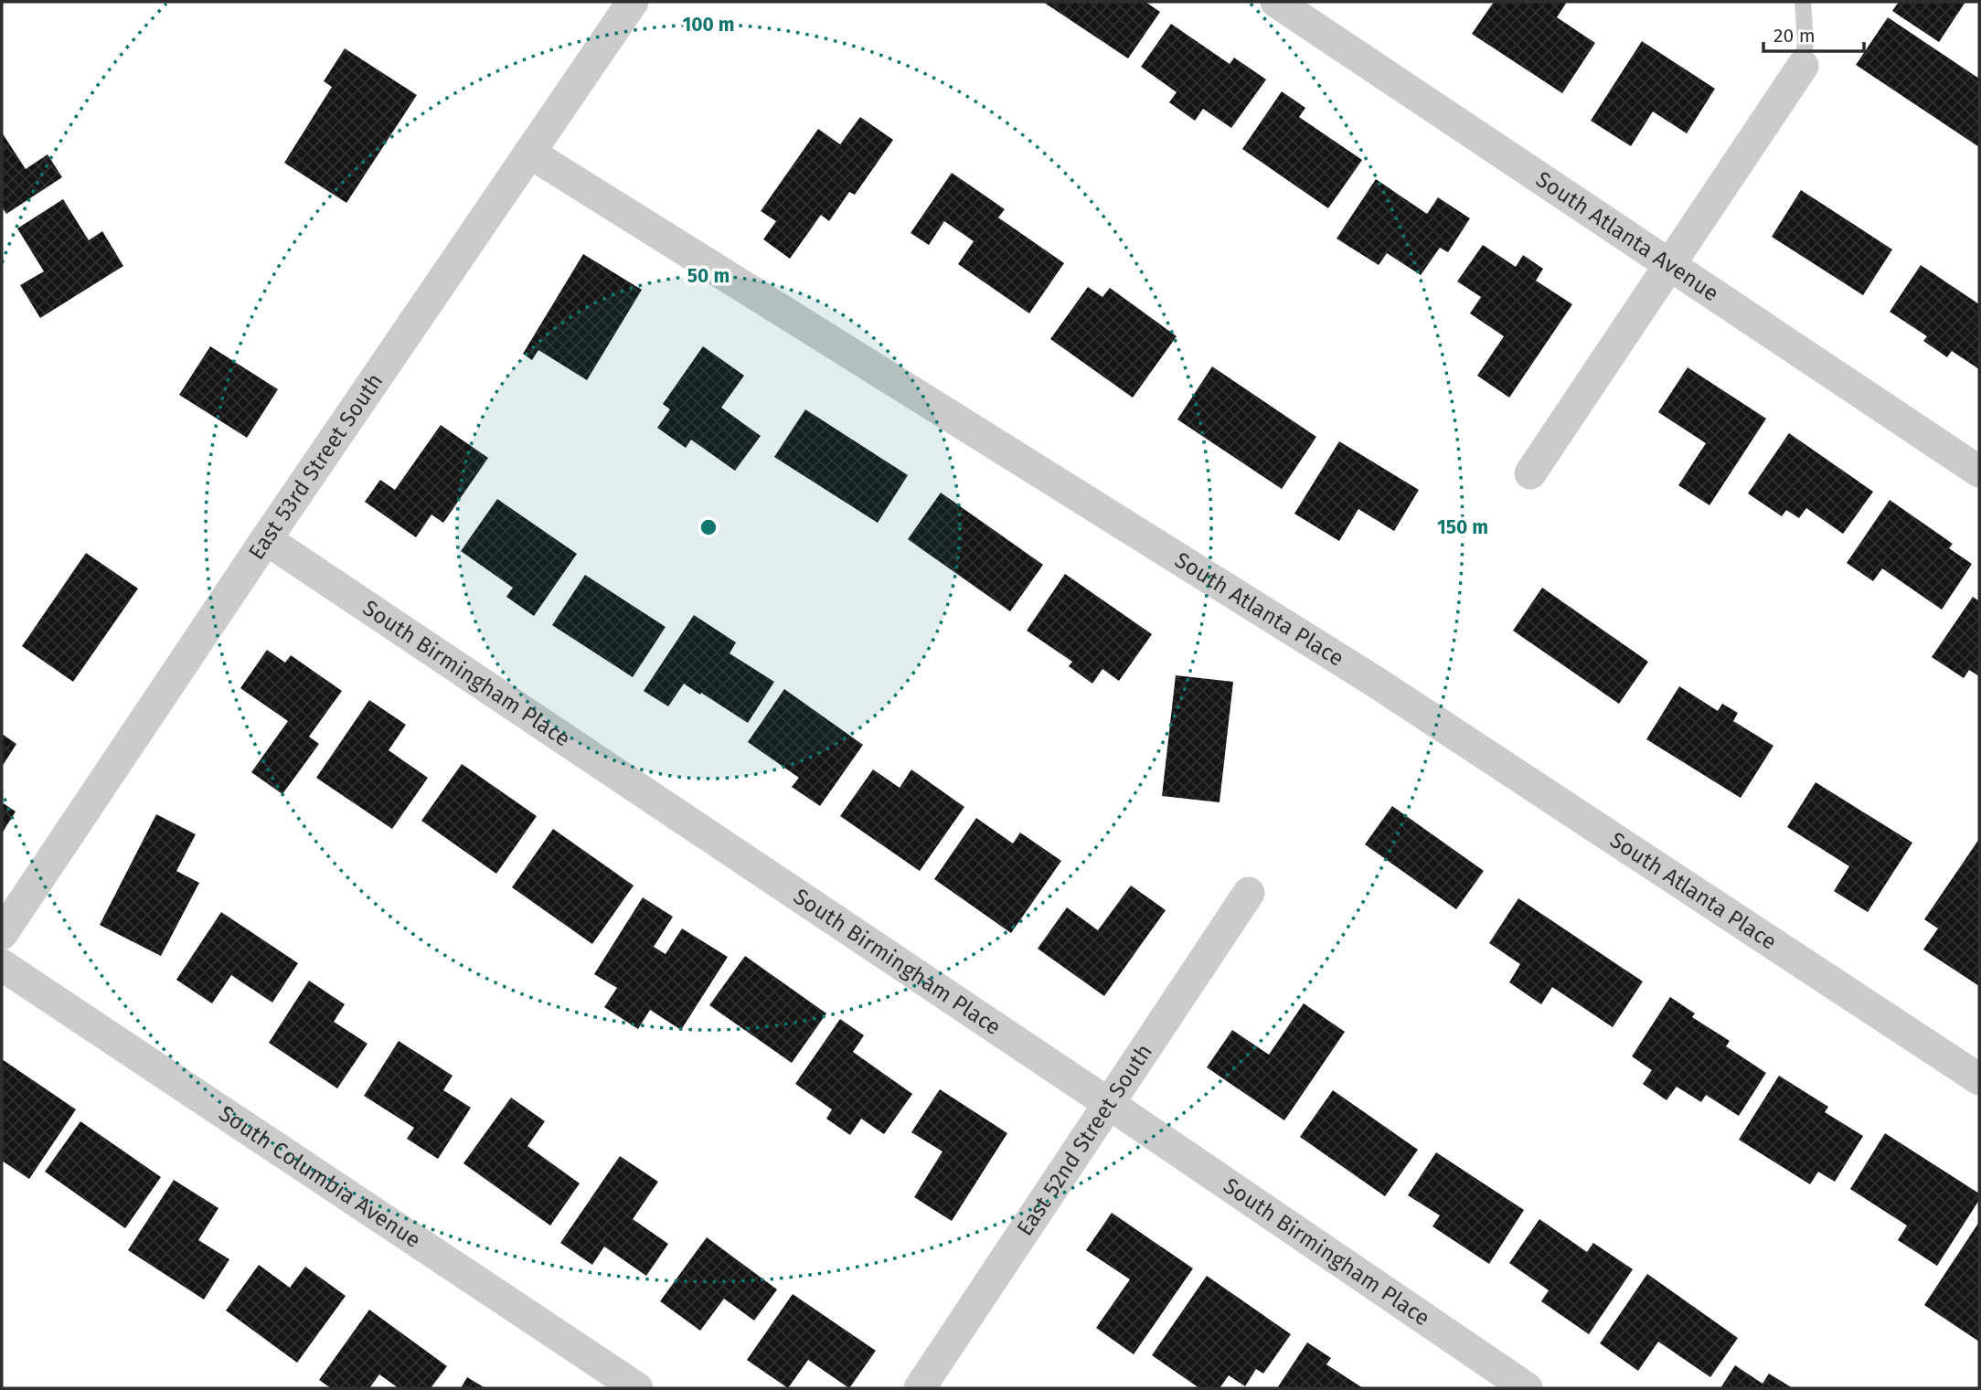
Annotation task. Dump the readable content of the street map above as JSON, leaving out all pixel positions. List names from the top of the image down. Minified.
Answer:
{"streets":{"street":["South Atlanta Avenue","East 53rd Street South","South Atlanta Place","South Birmingham Place","East 52nd Street South","South Columbia Avenue"]},"crossings":[["East 53rd Street South","South Atlanta Place"],["East 53rd Street South","South Birmingham Place"],["South Birmingham Place","East 52nd Street South"]],"scale_bar":"20 m","rings":["100 m","50 m","150 m"]}
